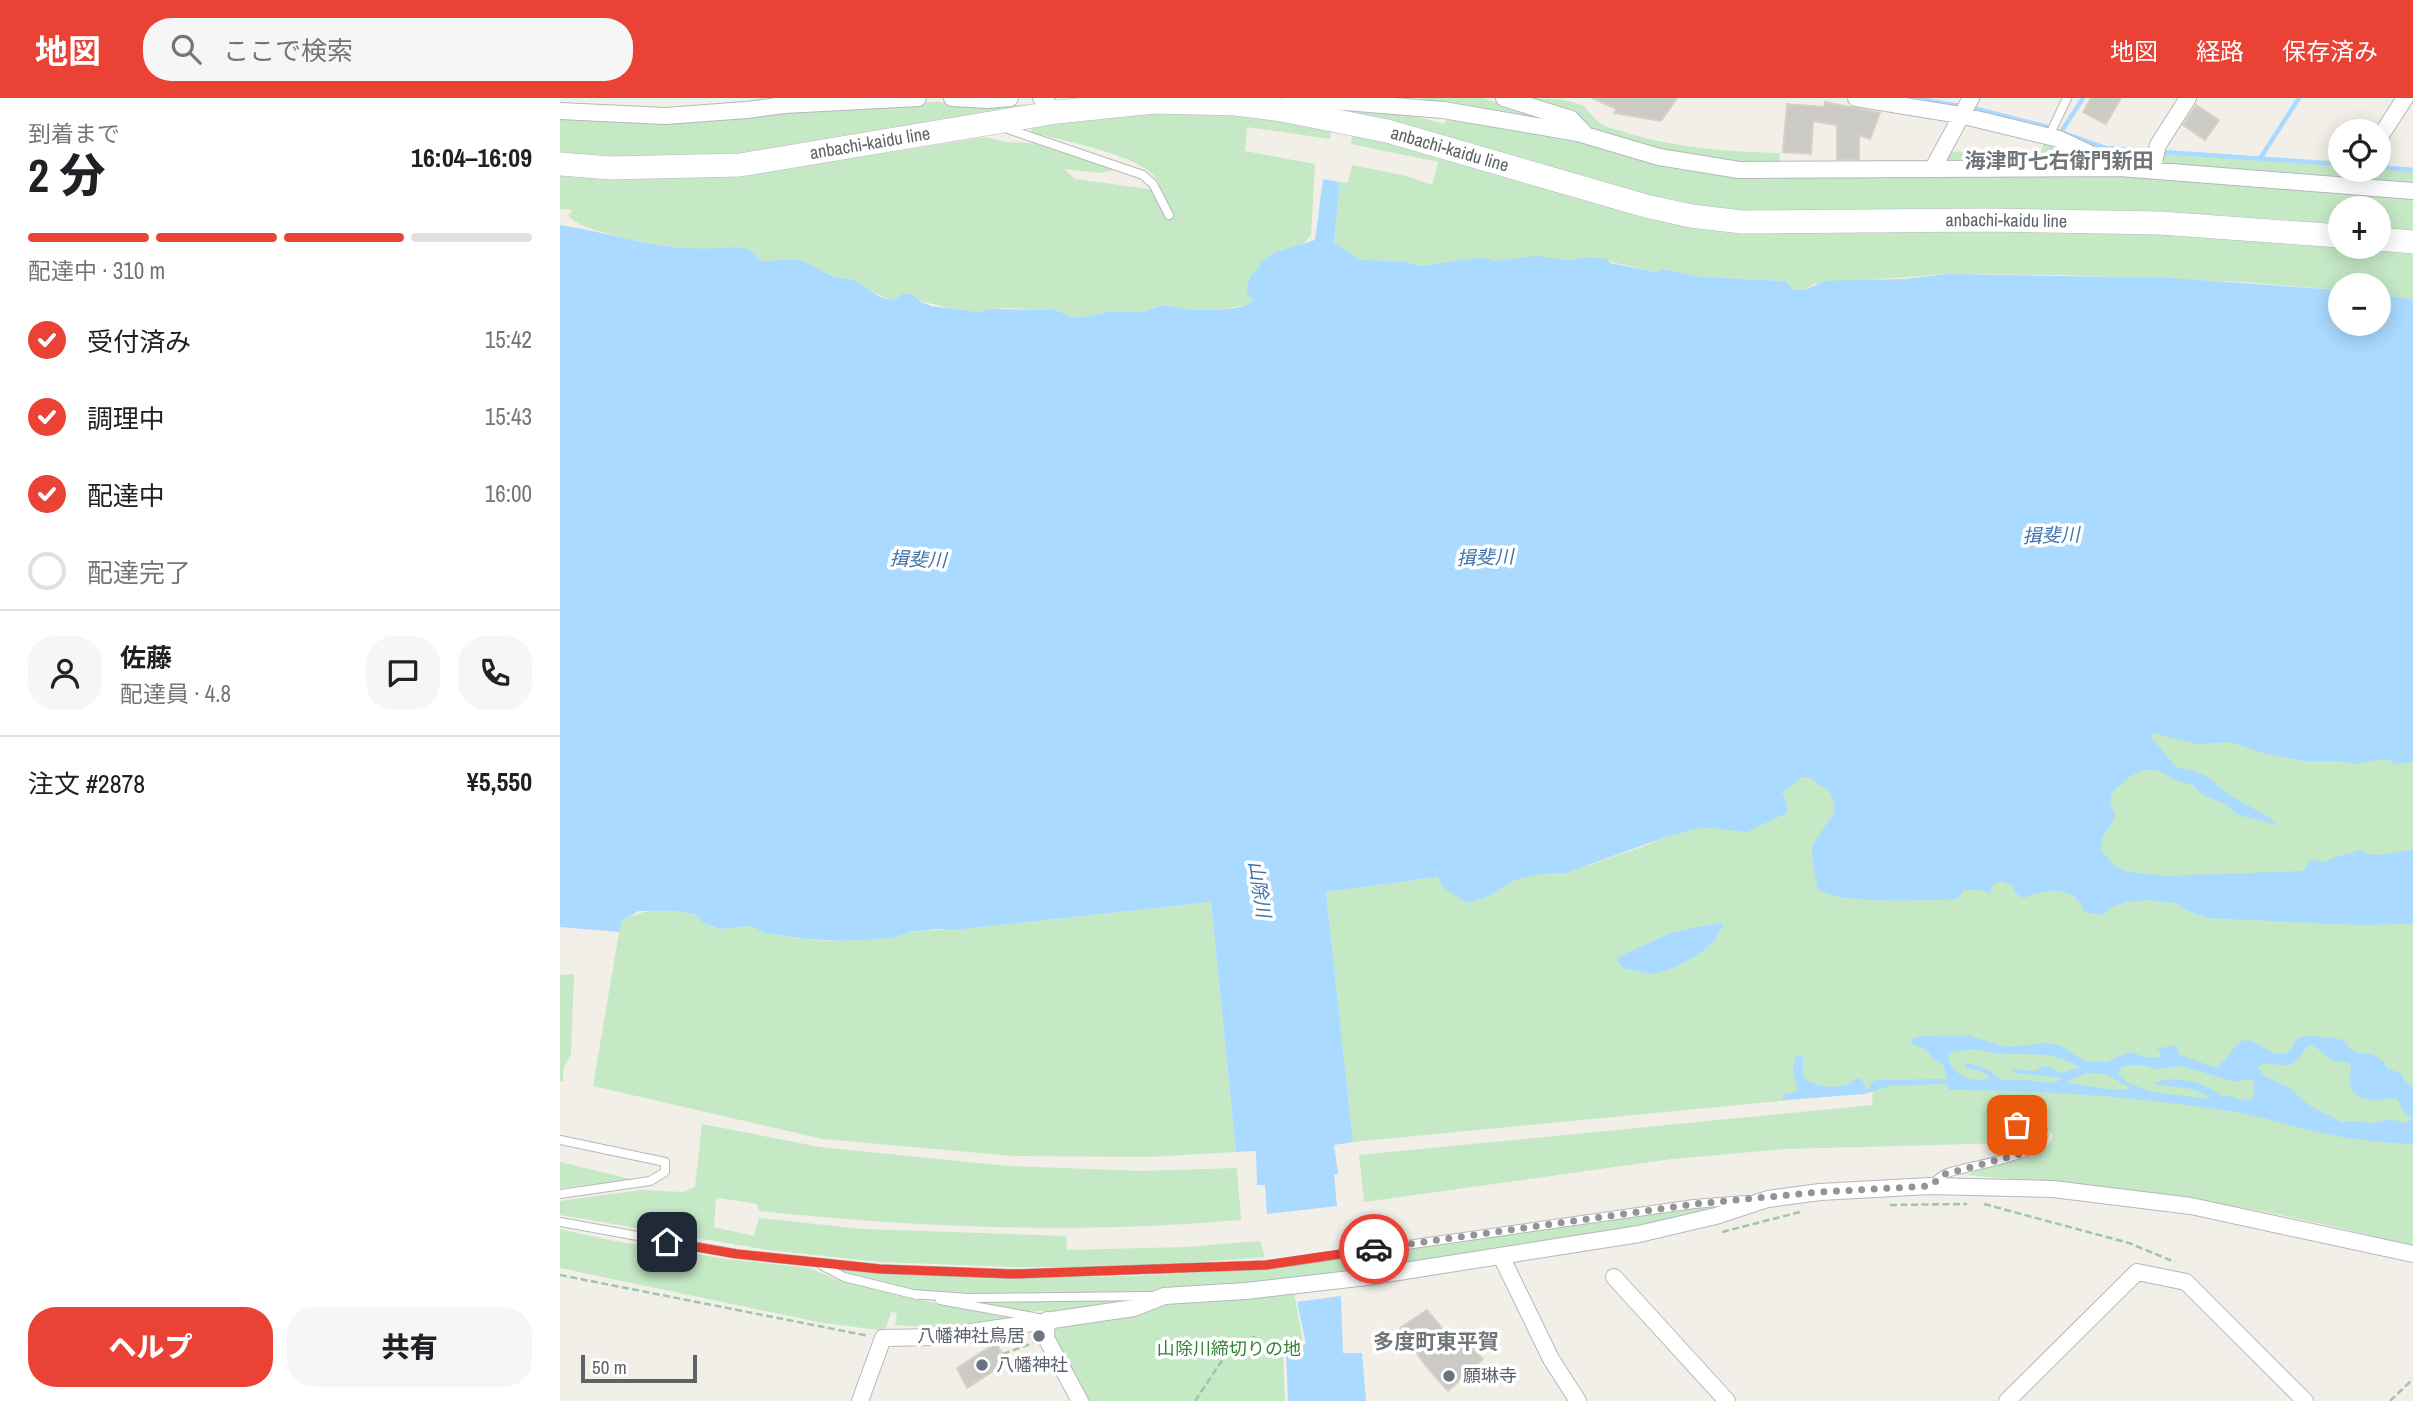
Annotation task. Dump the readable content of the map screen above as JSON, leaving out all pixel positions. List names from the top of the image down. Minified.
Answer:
{"streets":{"main road":["anbachi-kaidu line"]},"districts":["海津町七右衛門新田","多度町東平賀"],"water":["揖斐川","山除川"],"parks":["山除川締切りの地"],"places":["八幡神社鳥居","八幡神社","願琳寺"],"scale_bar":"50 m","page":{"header":"地図","search":"ここで検索","nav":["地図","経路","保存済み"],"heading":["2 分","到着まで","16:04–16:09"],"panel":["佐藤","配達員 · 4.8","注文 #2878","¥5,550"],"map_buttons":["+","−"],"bar":"配達中 · 310 m","list":[["受付済み","15:42"],["調理中","15:43"],["配達中","16:00"],"配達完了"],"buttons":["ヘルプ","共有"],"scale":"50 m"}}
